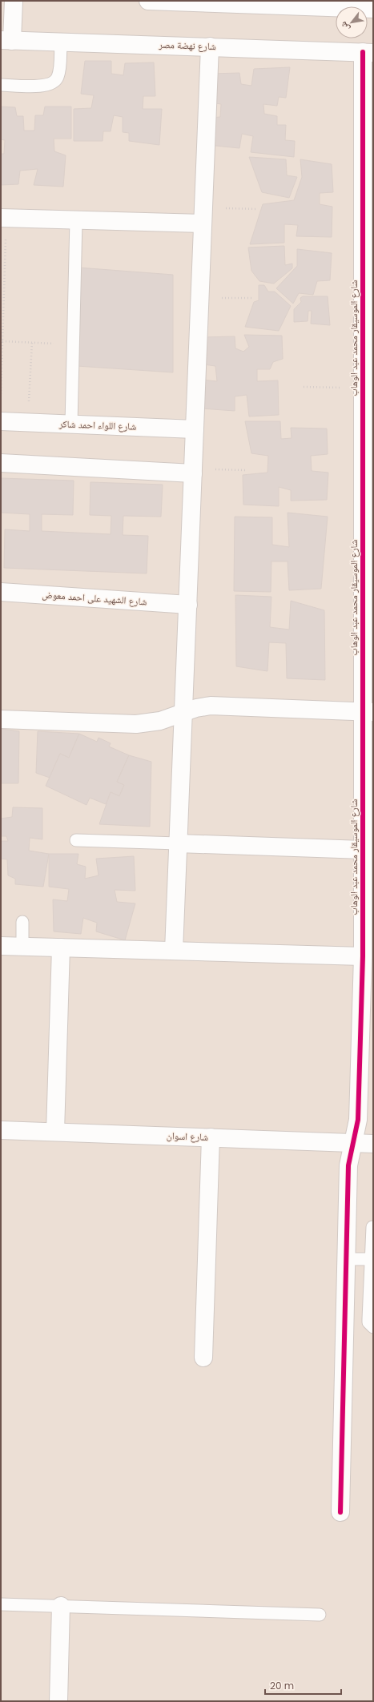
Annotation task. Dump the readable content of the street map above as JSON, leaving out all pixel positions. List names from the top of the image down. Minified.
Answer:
{"streets":{"street":["شارع نهضة مصر","شارع الموسيقار محمد عبد الوهاب","شارع اللواء احمد شاكر","شارع الشهيد على احمد معوض","شارع اسوان"]},"crossings":[["شارع نهضة مصر","شارع الموسيقار محمد عبد الوهاب"],["شارع الموسيقار محمد عبد الوهاب","شارع اسوان"]],"scale_bar":"20 m","north":"bottom left"}
